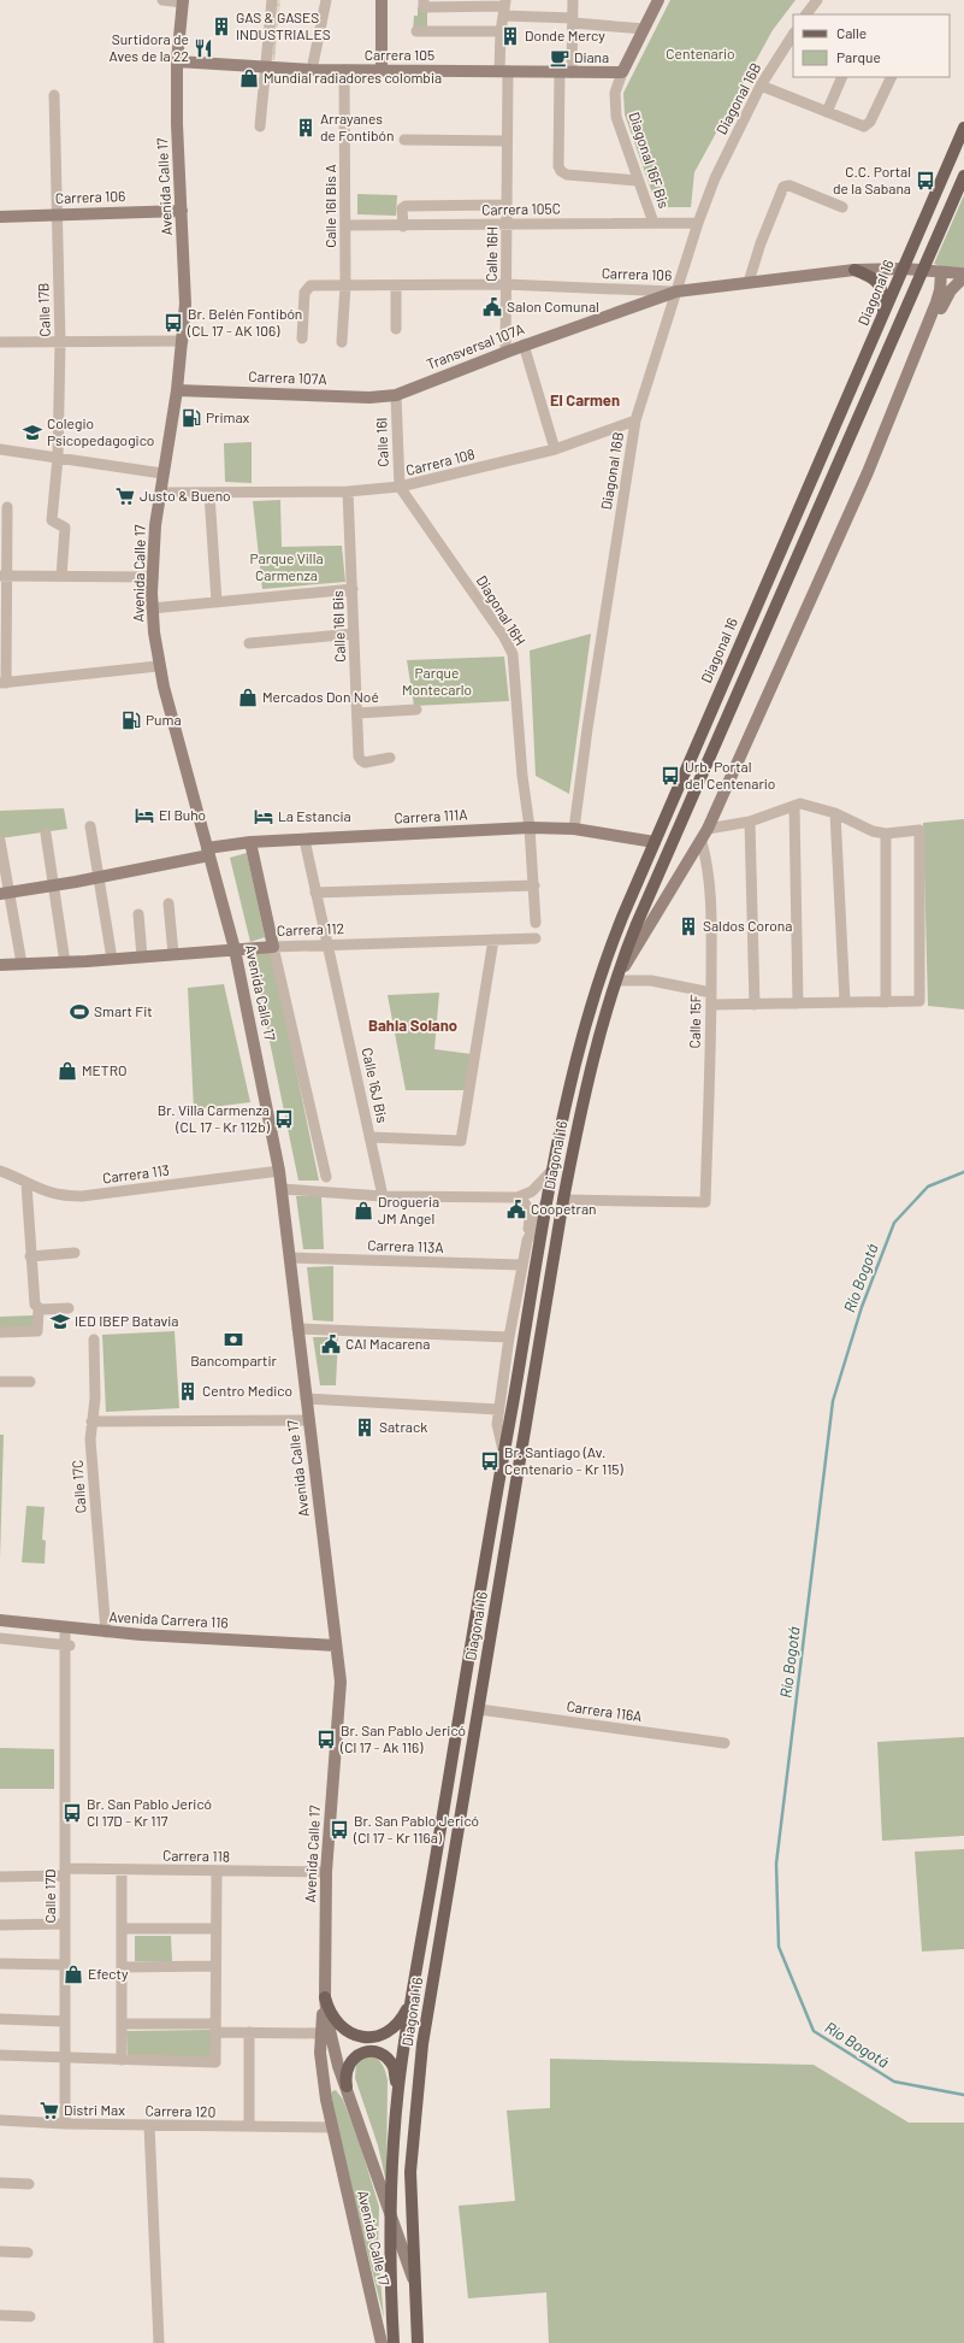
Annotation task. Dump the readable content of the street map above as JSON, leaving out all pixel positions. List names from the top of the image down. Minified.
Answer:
{"streets":{"main road":["Avenida Calle 17","Diagonal 16"],"street":["Carrera 105","Diagonal 16B","Diagonal 16F Bis","Carrera 106","Calle 16I Bis A","Carrera 105C","Calle 16H","Calle 17B","Transversal 107A","Carrera 107A","Calle 16I","Carrera 108","Diagonal 16H","Calle 16I Bis","Carrera 111A","Carrera 112","Calle 15F","Calle 16J Bis","Carrera 113","Carrera 113A","Calle 17C","Avenida Carrera 116","Carrera 116A","Carrera 118","Calle 17D","Carrera 120"]},"crossings":[["Carrera 105","Diagonal 16F Bis"],["Carrera 105","Avenida Calle 17"],["Carrera 105","Calle 16I Bis A"],["Carrera 105","Calle 16H"],["Diagonal 16B","Carrera 106"],["Diagonal 16B","Carrera 105C"],["Diagonal 16B","Transversal 107A"],["Diagonal 16B","Carrera 108"],["Diagonal 16B","Carrera 111A"],["Diagonal 16F Bis","Carrera 105C"],["Avenida Calle 17","Carrera 106"],["Avenida Calle 17","Diagonal 16"],["Avenida Calle 17","Carrera 107A"],["Avenida Calle 17","Carrera 108"],["Avenida Calle 17","Carrera 111A"],["Avenida Calle 17","Carrera 112"],["Avenida Calle 17","Carrera 113"],["Avenida Calle 17","Carrera 113A"],["Avenida Calle 17","Avenida Carrera 116"],["Avenida Calle 17","Carrera 118"],["Avenida Calle 17","Carrera 120"],["Carrera 106","Calle 16I Bis A"],["Carrera 106","Calle 16H"],["Carrera 106","Diagonal 16"],["Carrera 106","Calle 17B"],["Carrera 106","Transversal 107A"],["Calle 16I Bis A","Carrera 105C"],["Carrera 105C","Calle 16H"],["Calle 16H","Transversal 107A"],["Diagonal 16","Carrera 111A"],["Diagonal 16","Calle 15F"],["Diagonal 16","Carrera 113A"],["Diagonal 16","Carrera 116A"],["Transversal 107A","Carrera 107A"],["Transversal 107A","Calle 16I"],["Carrera 107A","Calle 16I"],["Calle 16I","Carrera 108"],["Calle 16I","Diagonal 16H"],["Carrera 108","Diagonal 16H"],["Carrera 108","Calle 16I Bis"],["Diagonal 16H","Carrera 111A"],["Carrera 111A","Calle 16J Bis"],["Carrera 112","Calle 16J Bis"],["Calle 17C","Avenida Carrera 116"],["Avenida Carrera 116","Calle 17D"],["Carrera 118","Calle 17D"],["Calle 17D","Carrera 120"]],"districts":["El Carmen","Bahia Solano"],"water":["Río Bogotá"],"parks":["Centenario","Parque Villa Carmenza","Parque Montecarlo"],"places":{"building":["GAS & GASES INDUSTRIALES","Donde Mercy","Arrayanes de Fontibón","Saldos Corona","Centro Medico","Satrack"],"restaurant":["Surtidora de Aves de la 22"],"cafe":["Diana"],"shop":["Mundial radiadores colombia","Mercados Don Noé","METRO","Drogueria JM Angel","Efecty"],"bus stop":["C.C. Portal de la Sabana","Br. Belén Fontibón (CL 17 - AK 106)","Urb. Portal del Centenario","Br. Villa Carmenza (CL 17 - Kr 112b)","Br. Santiago (Av. Centenario - Kr 115)","Br. San Pablo Jericó (Cl 17 - Ak 116)","Br. San Pablo Jericó Cl 17D - Kr 117","Br. San Pablo Jericó (Cl 17 - Kr 116a)"],"public building":["Salon Comunal","Coopetran","CAI Macarena"],"fuel station":["Primax","Puma"],"school or university":["Colegio Psicopedagogico","IED IBEP Batavia"],"supermarket":["Justo & Bueno","Distri Max"],"hotel":["El Buho","La Estancia"],"sports":["Smart Fit"],"bank":["Bancompartir"]},"legend":["Calle","Parque"]}
